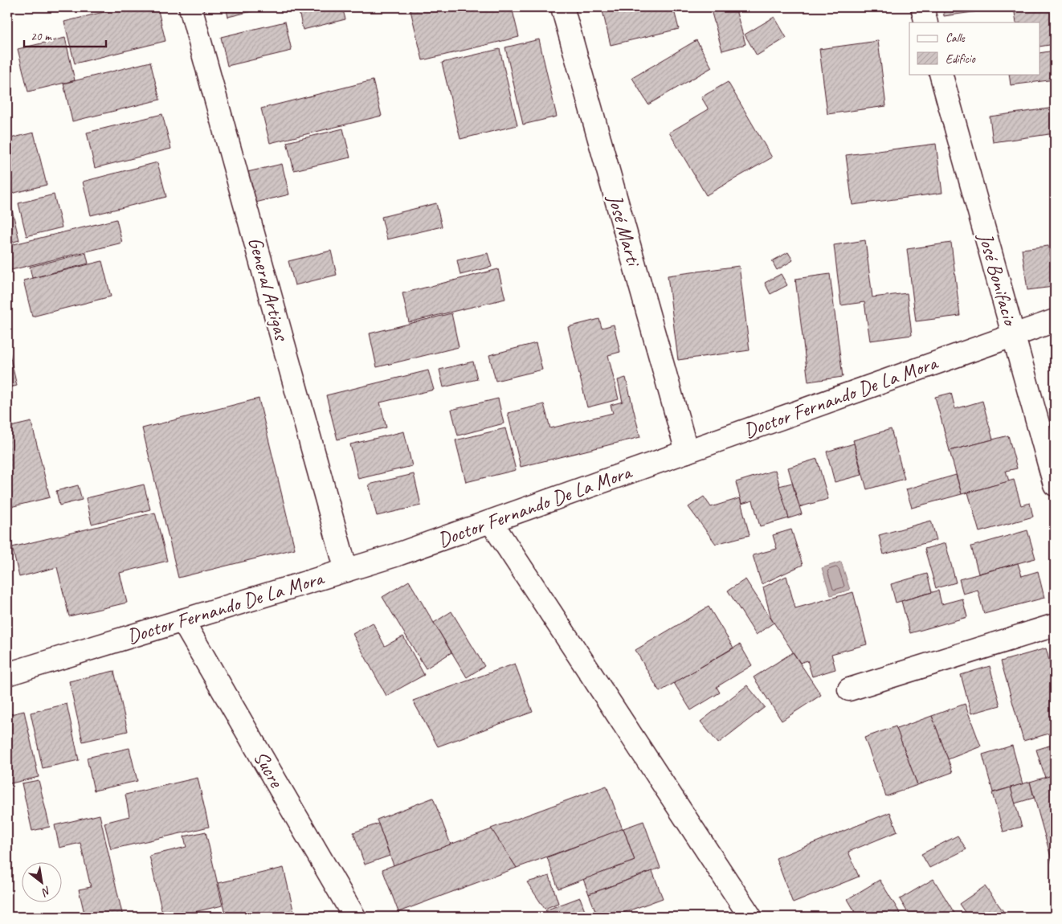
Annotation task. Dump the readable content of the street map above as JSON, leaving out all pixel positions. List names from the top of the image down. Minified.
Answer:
{"streets":{"street":["José Marti","José Bonifacio","General Artigas","Doctor Fernando De La Mora","Sucre"]},"crossings":[["José Marti","Doctor Fernando De La Mora"],["José Bonifacio","Doctor Fernando De La Mora"],["General Artigas","Doctor Fernando De La Mora"],["Doctor Fernando De La Mora","Sucre"]],"legend":["Calle","Edificio"],"scale_bar":"20 m","north":"bottom right"}
